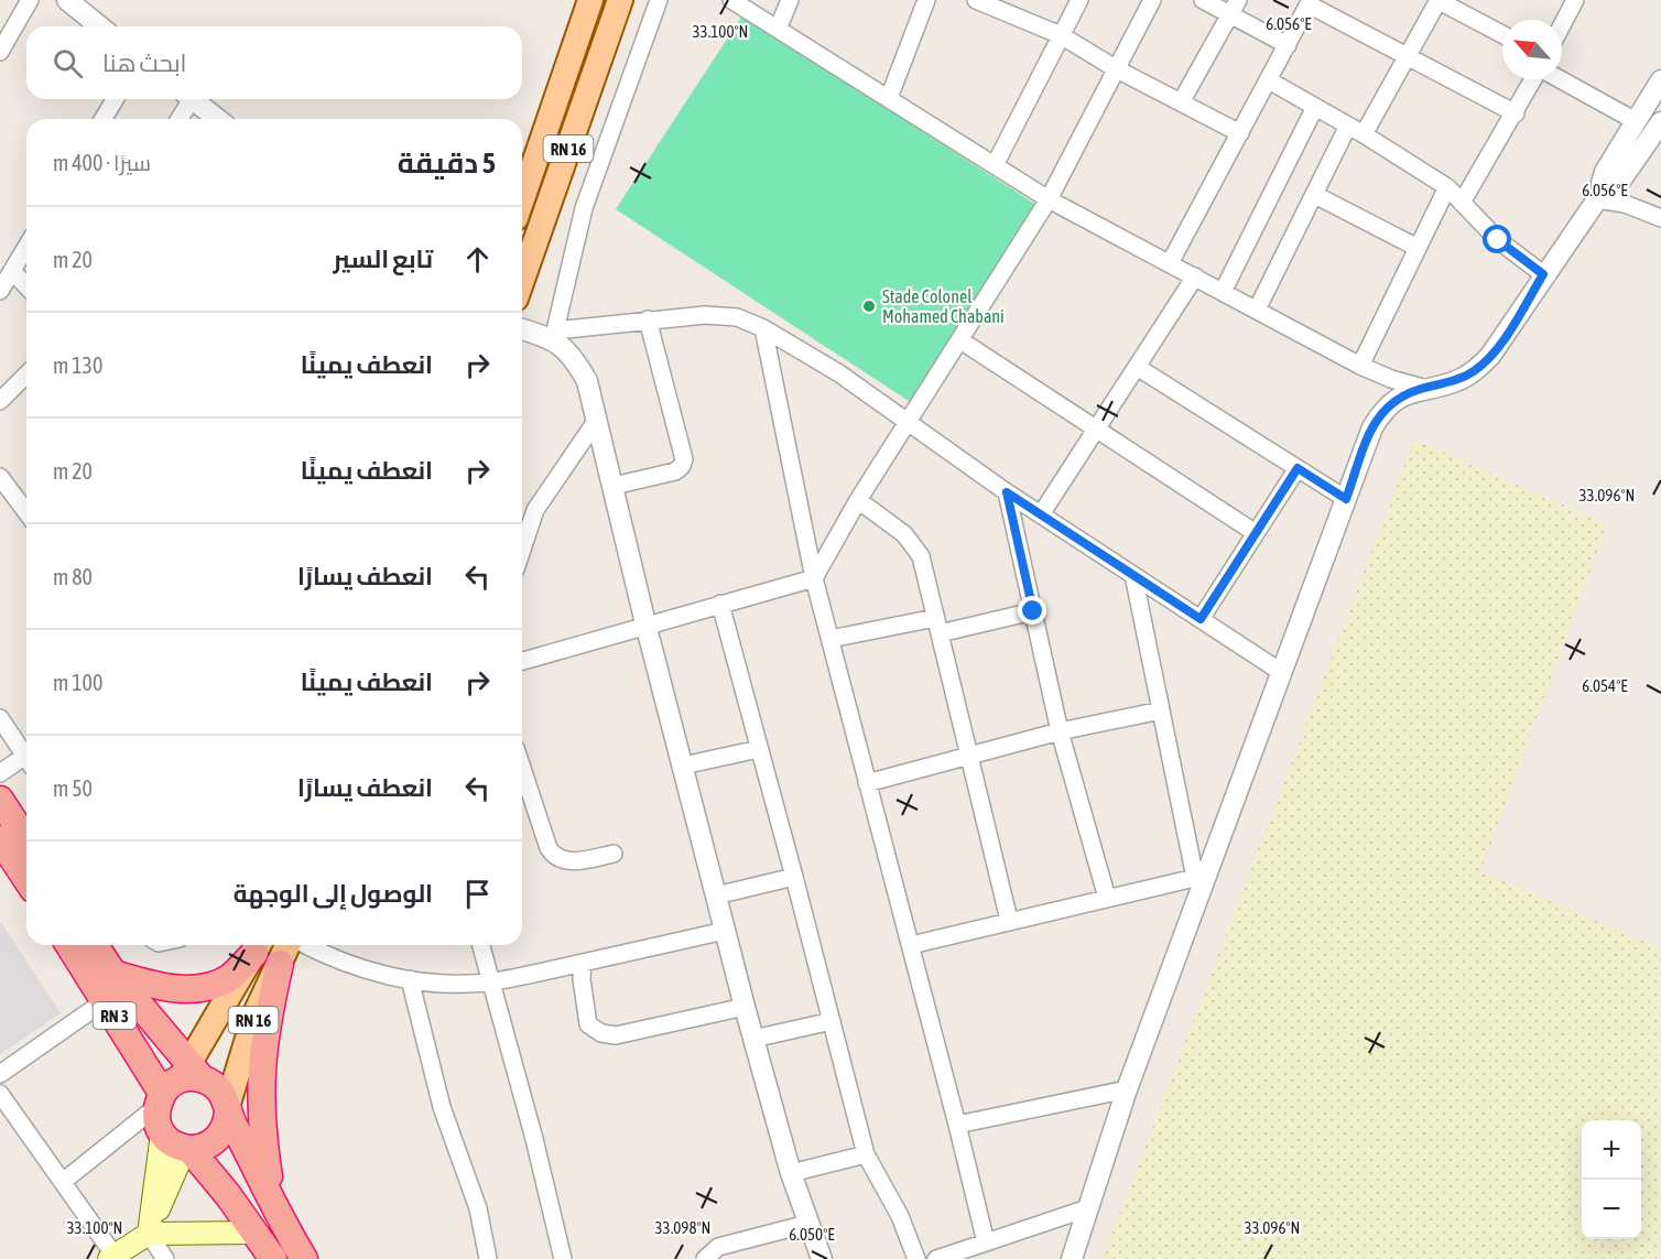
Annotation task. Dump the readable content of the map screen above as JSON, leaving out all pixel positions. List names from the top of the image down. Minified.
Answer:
{"streets":{"highway":["RN 3"],"main road":["RN 16"]},"crossings":[["RN 16","RN 3"]],"places":["Stade Colonel Mohamed Chabani"],"north":"top left","page":{"search":"ابحث هنا","heading":["5 دقيقة","سيرًا · 400 m"],"list":[["تابع السير","20 m"],["انعطف يمينًا","130 m"],["انعطف يمينًا","20 m"],["انعطف يسارًا","80 m"],["انعطف يمينًا","100 m"],["انعطف يسارًا","50 m"],"الوصول إلى الوجهة"],"map_buttons":["+","−"]},"coordinates":["6.056°E","33.100°N","33.096°N","6.054°E","33.098°N","6.050°E"]}
